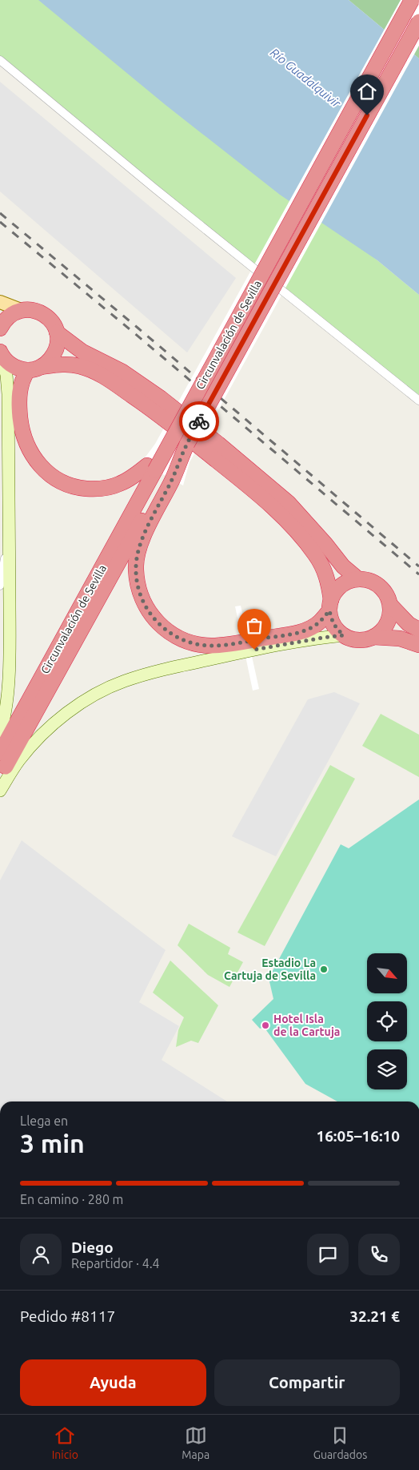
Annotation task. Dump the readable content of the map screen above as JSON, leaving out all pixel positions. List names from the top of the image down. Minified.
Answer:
{"streets":{"highway":["Circunvalación de Sevilla"]},"water":["Río Guadalquivir"],"places":["Estadio La Cartuja de Sevilla","Hotel Isla de la Cartuja"],"north":"bottom right","page":{"heading":["3 min","Llega en","16:05–16:10"],"panel":["Diego","Repartidor · 4.4","Pedido #8117","32.21 €"],"bar":"En camino · 280 m","buttons":["Ayuda","Compartir"],"tabs":["Inicio","Mapa","Guardados"]}}
